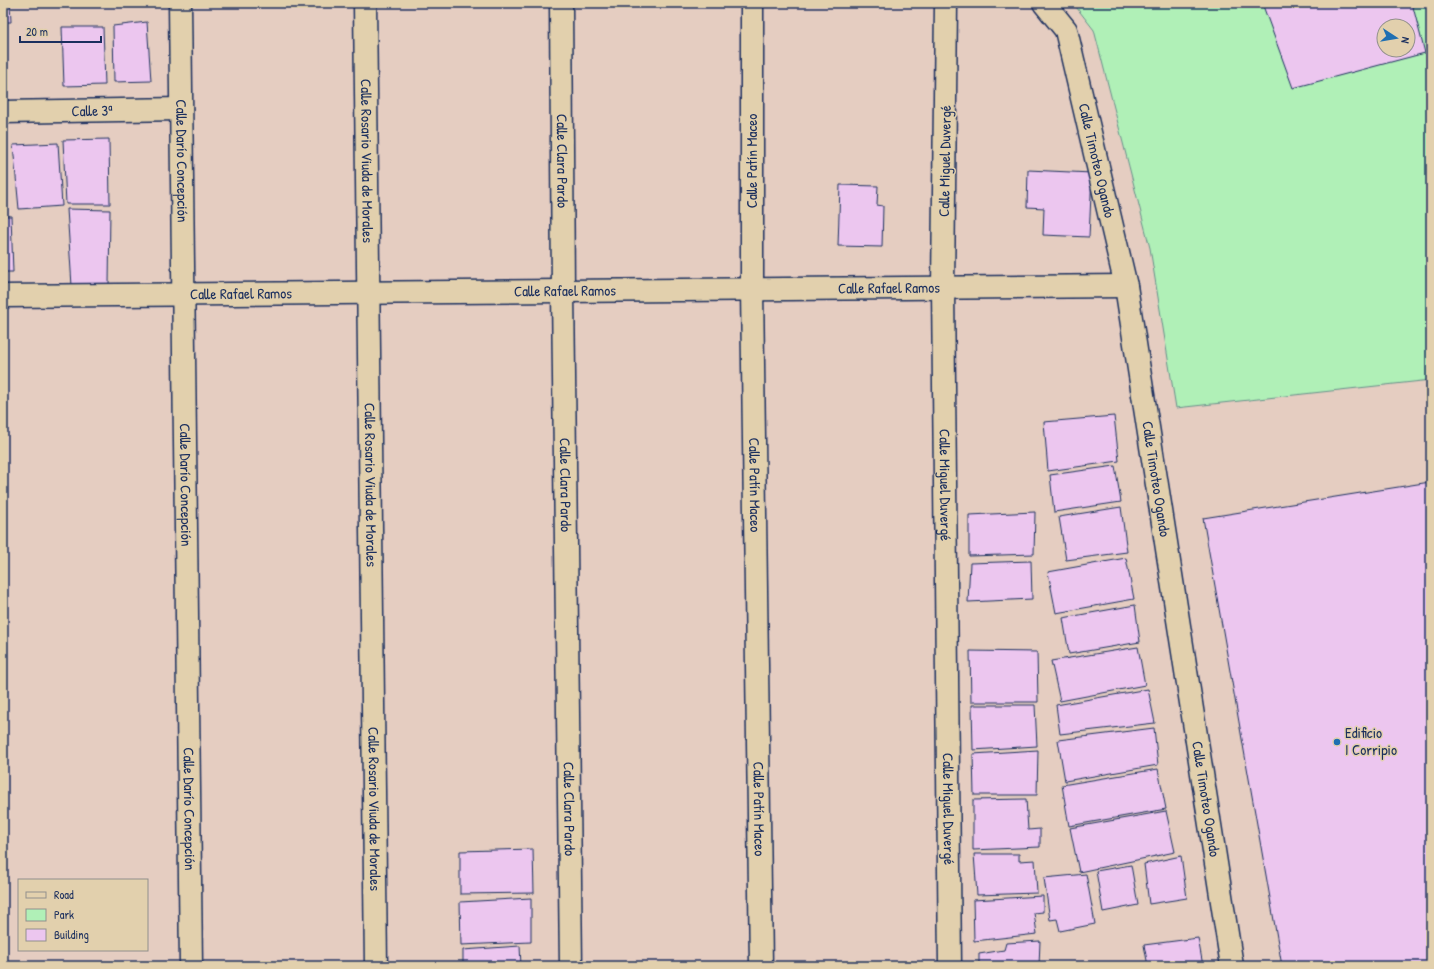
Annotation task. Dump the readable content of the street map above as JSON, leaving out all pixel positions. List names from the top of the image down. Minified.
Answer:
{"streets":{"street":["Calle 3ª","Calle Darío Concepción","Calle Rosario Viuda de Morales","Calle Clara Pardo","Calle Patín Maceo","Calle Miguel Duvergé","Calle Timoteo Ogando","Calle Rafael Ramos"]},"crossings":[["Calle 3ª","Calle Darío Concepción"],["Calle Darío Concepción","Calle Rafael Ramos"],["Calle Rosario Viuda de Morales","Calle Rafael Ramos"],["Calle Clara Pardo","Calle Rafael Ramos"],["Calle Patín Maceo","Calle Rafael Ramos"],["Calle Miguel Duvergé","Calle Rafael Ramos"],["Calle Timoteo Ogando","Calle Rafael Ramos"]],"places":["Edificio I Corripio"],"legend":["Road","Park","Building"],"scale_bar":"20 m","north":"right"}
